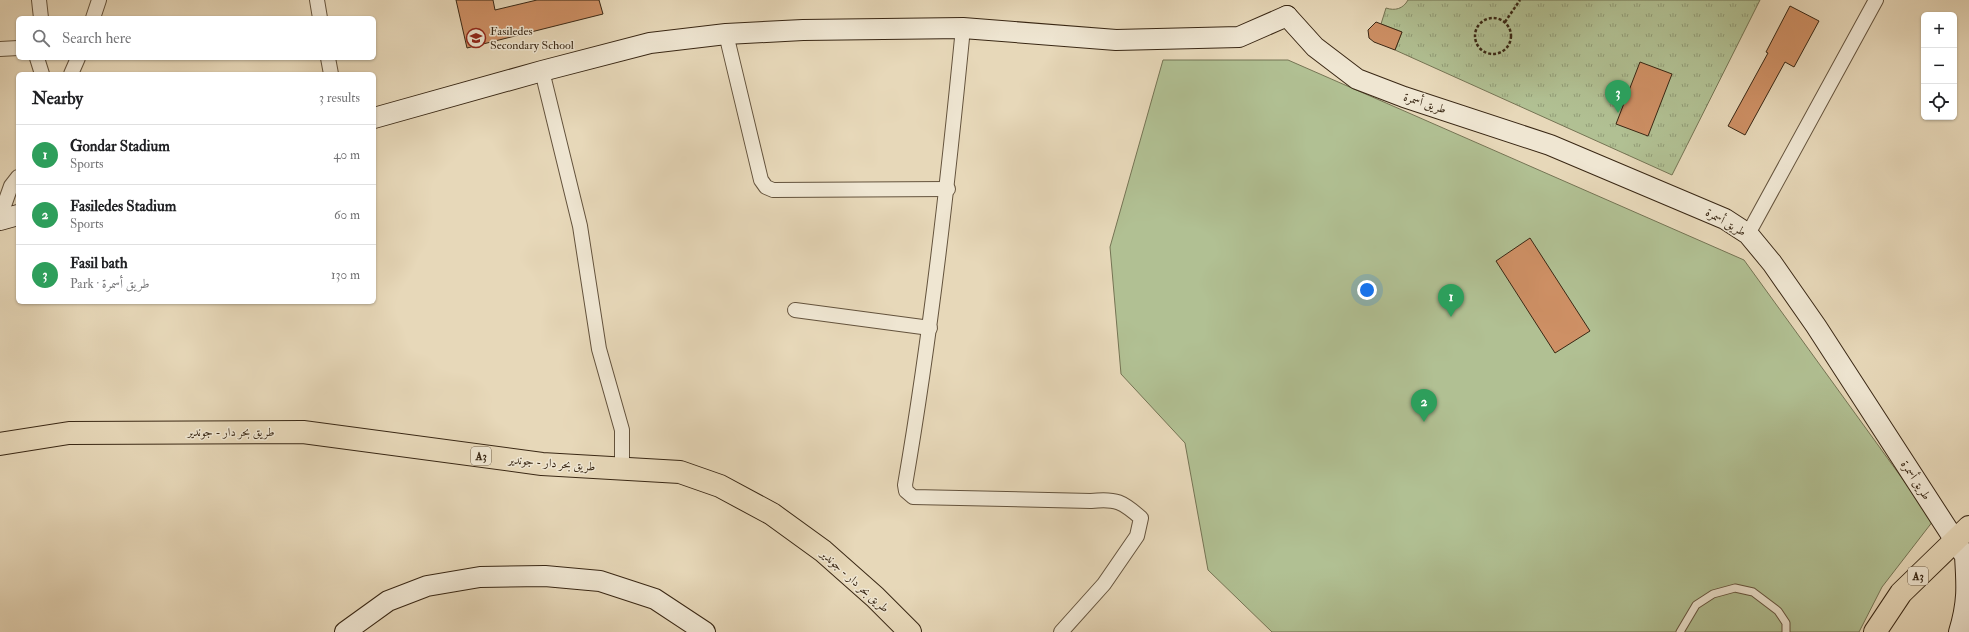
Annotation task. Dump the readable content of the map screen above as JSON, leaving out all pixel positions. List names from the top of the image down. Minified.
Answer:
{"streets":{"highway":["طريق بحر دار - جوندير","A3"],"street":["طريق أسمرة"]},"crossings":[["طريق أسمرة","A3"]],"places":{"school or university":["Fasiledes Secondary School"]},"page":{"map_buttons":["+","−"],"search":"Search here","heading":["Nearby","3 results"],"pins":["3","1","2"],"list":[{"mark":"1","name":"Gondar Stadium","note":"Sports","value":"40 m"},{"mark":"2","name":"Fasiledes Stadium","note":"Sports","value":"60 m"},{"mark":"3","name":"Fasil bath","note":"Park · طريق أسمرة","value":"130 m"}]}}
